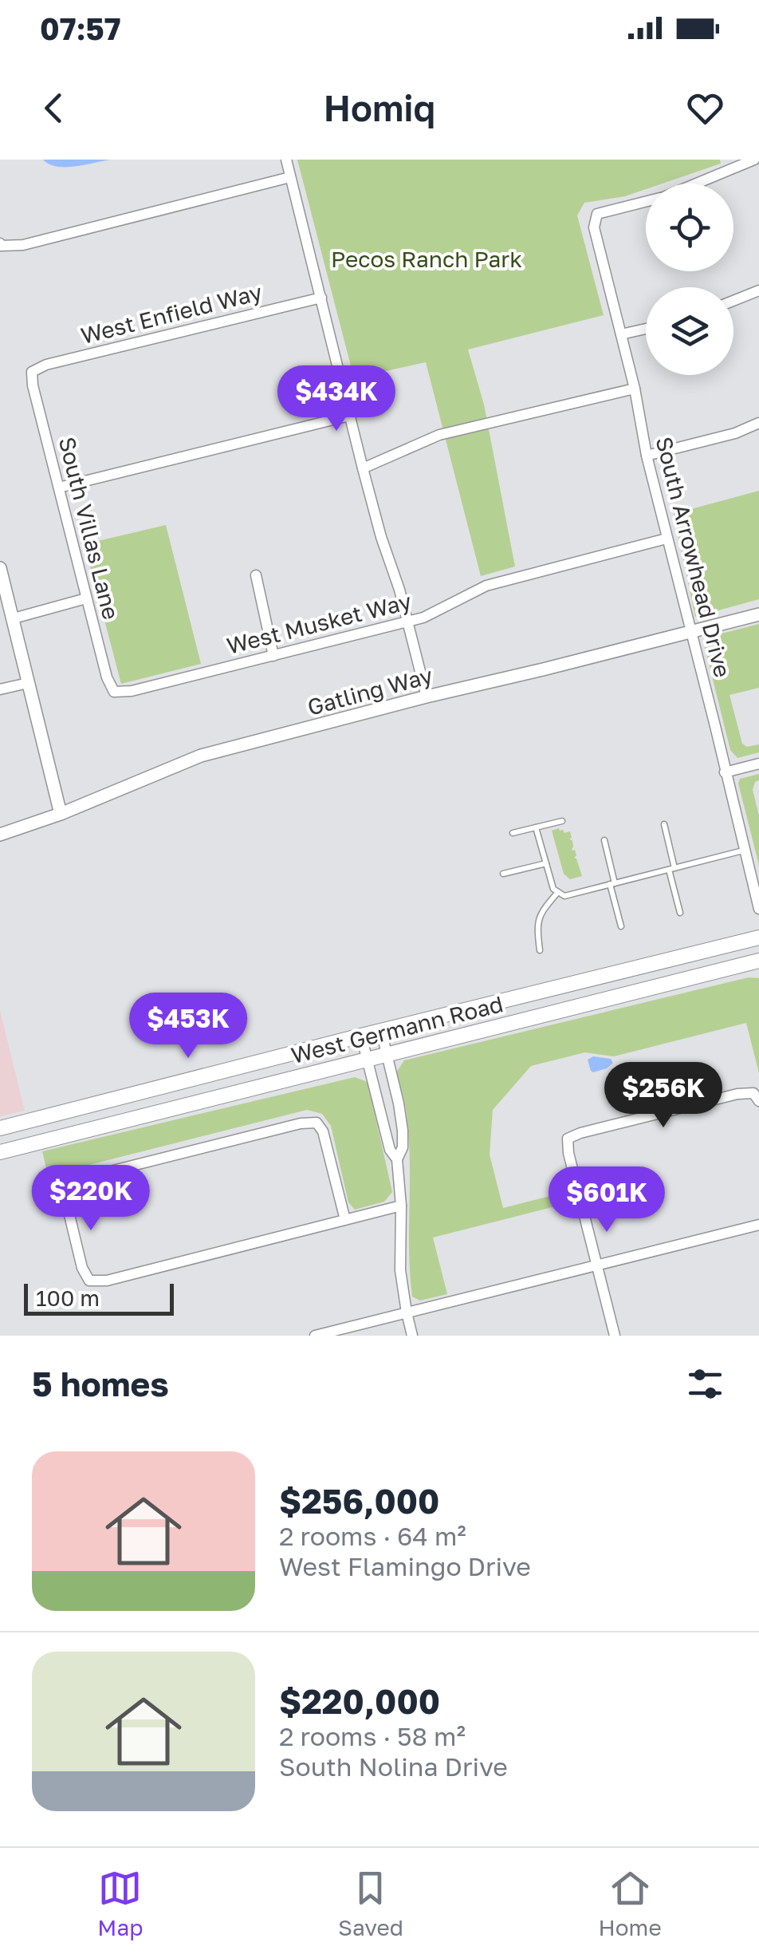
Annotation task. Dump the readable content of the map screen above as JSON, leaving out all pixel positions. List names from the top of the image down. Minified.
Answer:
{"streets":{"main road":["West Germann Road"],"street":["West Enfield Way","South Villas Lane","South Arrowhead Drive","West Musket Way","Gatling Way"]},"crossings":[["West Enfield Way","South Villas Lane"],["South Villas Lane","West Musket Way"],["South Arrowhead Drive","West Musket Way"],["South Arrowhead Drive","Gatling Way"]],"parks":["Pecos Ranch Park"],"scale_bar":"100 m","page":{"status":"07:57","header":"Homiq","price":["$434K","$453K","$256K","$220K","$601K"],"scale":"100 m","heading":"5 homes","list":[{"name":"$256,000","note":"2 rooms · 64 m² · West Flamingo Drive"},{"name":"$220,000","note":"2 rooms · 58 m² · South Nolina Drive"}],"tabs":["Map","Saved","Home"]}}
